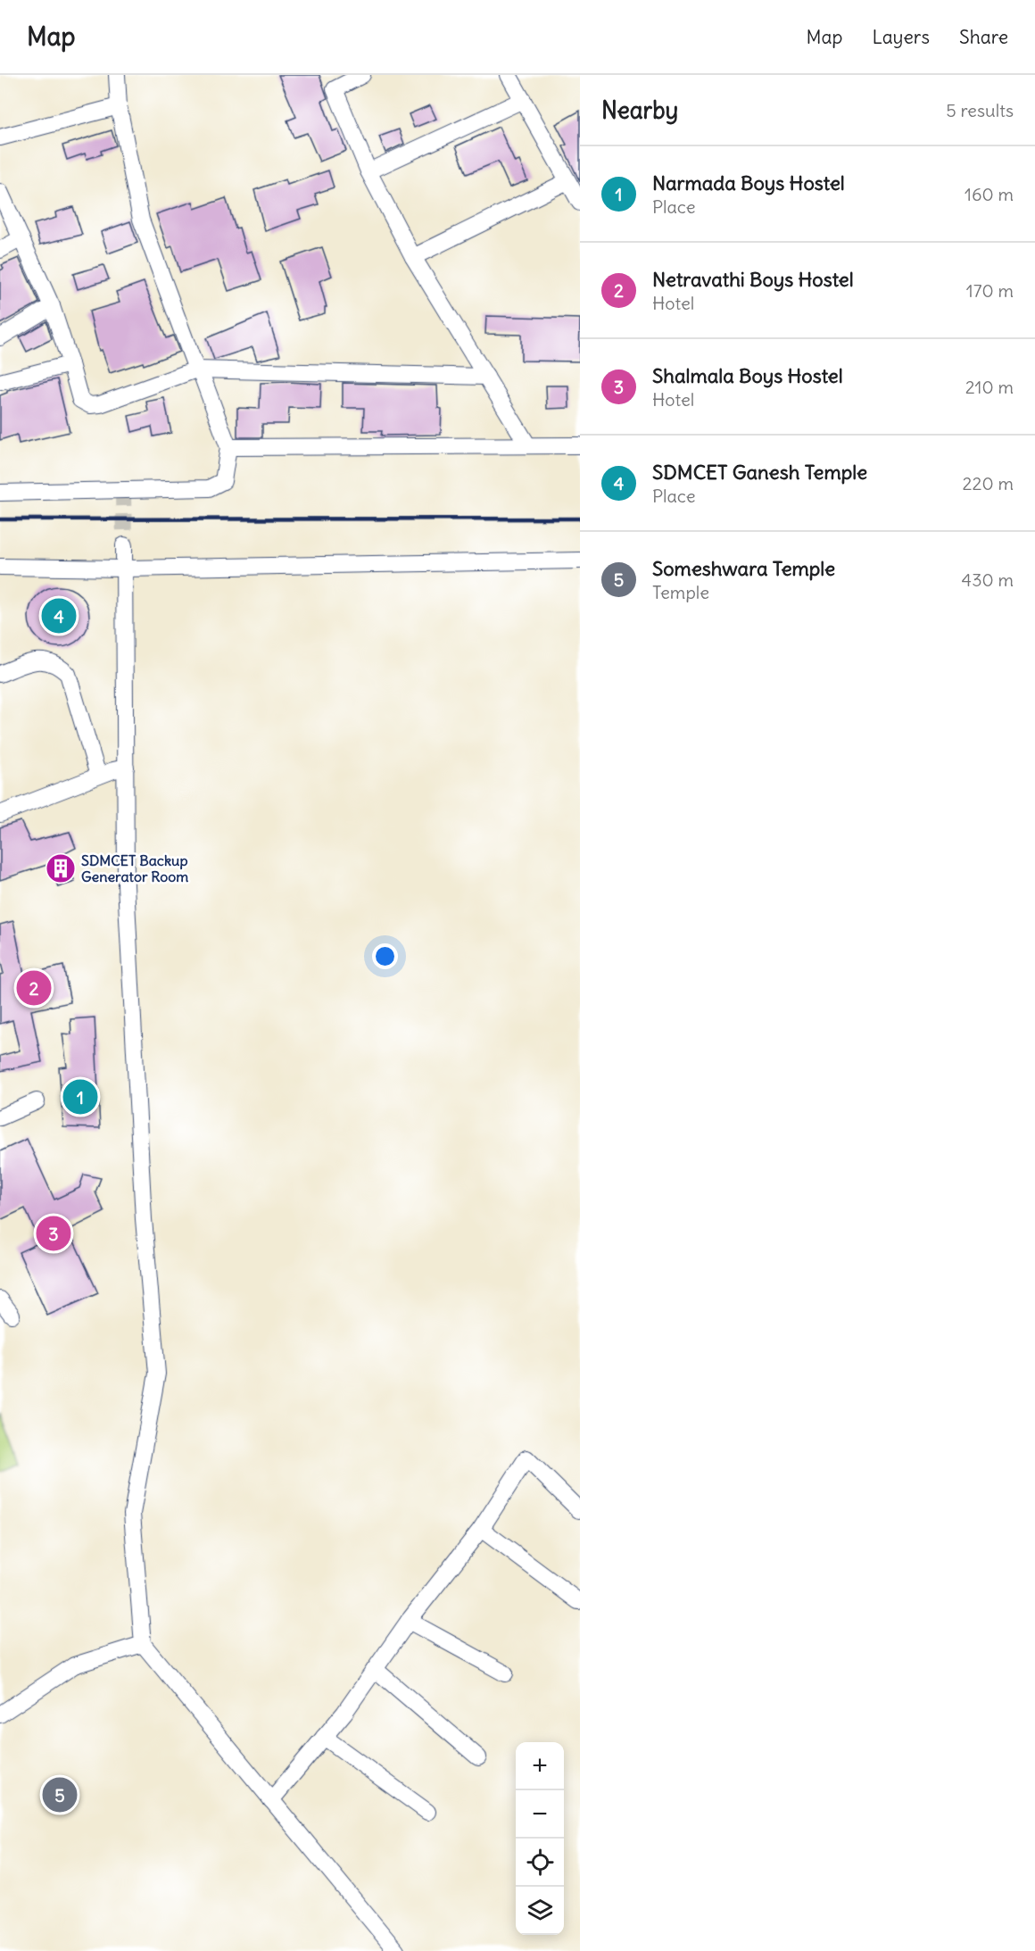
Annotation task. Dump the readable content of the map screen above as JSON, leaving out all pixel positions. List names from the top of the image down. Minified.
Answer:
{"places":{"building":["SDMCET Backup Generator Room"]},"page":{"header":"Map","nav":["Map","Layers","Share"],"heading":["Nearby","5 results"],"list":[{"mark":"1","name":"Narmada Boys Hostel","note":"Place","value":"160 m"},{"mark":"2","name":"Netravathi Boys Hostel","note":"Hotel","value":"170 m"},{"mark":"3","name":"Shalmala Boys Hostel","note":"Hotel","value":"210 m"},{"mark":"4","name":"SDMCET Ganesh Temple","note":"Place","value":"220 m"},{"mark":"5","name":"Someshwara Temple","note":"Temple","value":"430 m"}],"pins":["4","2","1","3","5"],"map_buttons":["+","−"]}}
